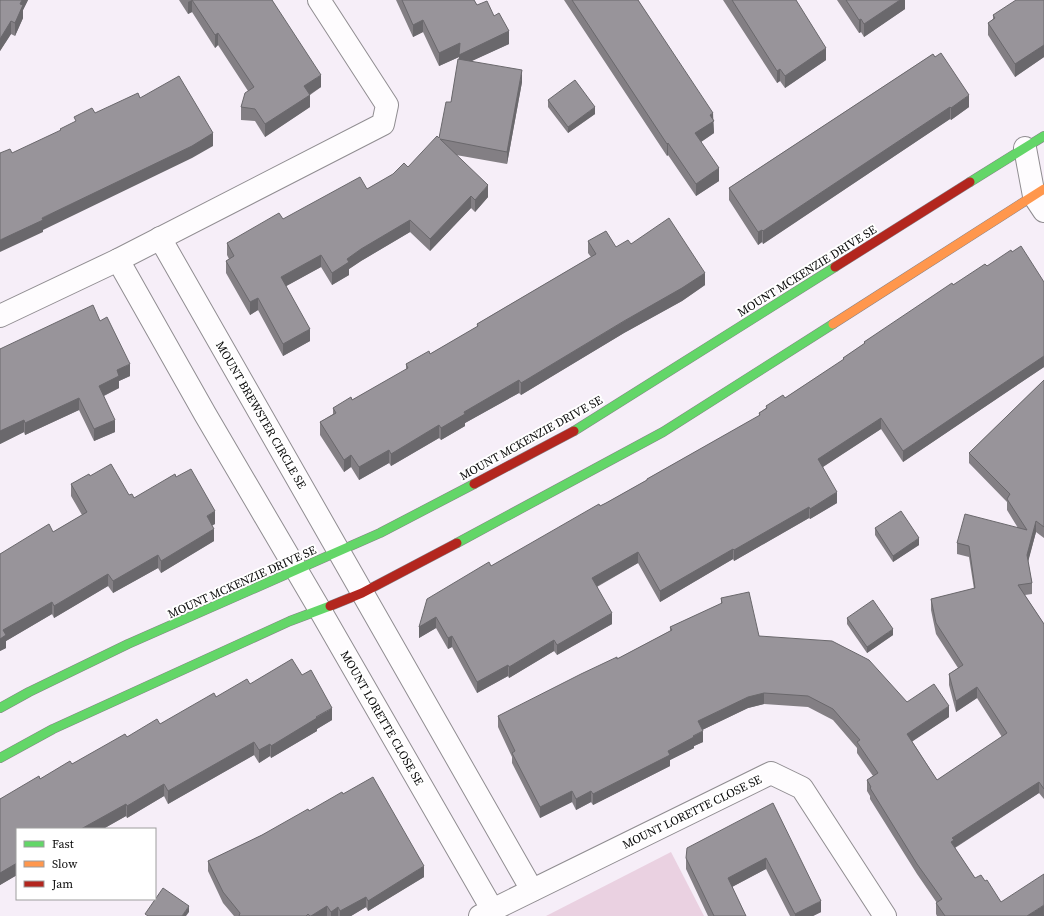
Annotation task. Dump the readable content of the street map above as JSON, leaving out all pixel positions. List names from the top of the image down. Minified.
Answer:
{"streets":{"street":["MOUNT MCKENZIE DRIVE SE","MOUNT BREWSTER CIRCLE SE","MOUNT LORETTE CLOSE SE"]},"crossings":[["MOUNT MCKENZIE DRIVE SE","MOUNT BREWSTER CIRCLE SE"]],"legend":["Fast","Slow","Jam"]}
